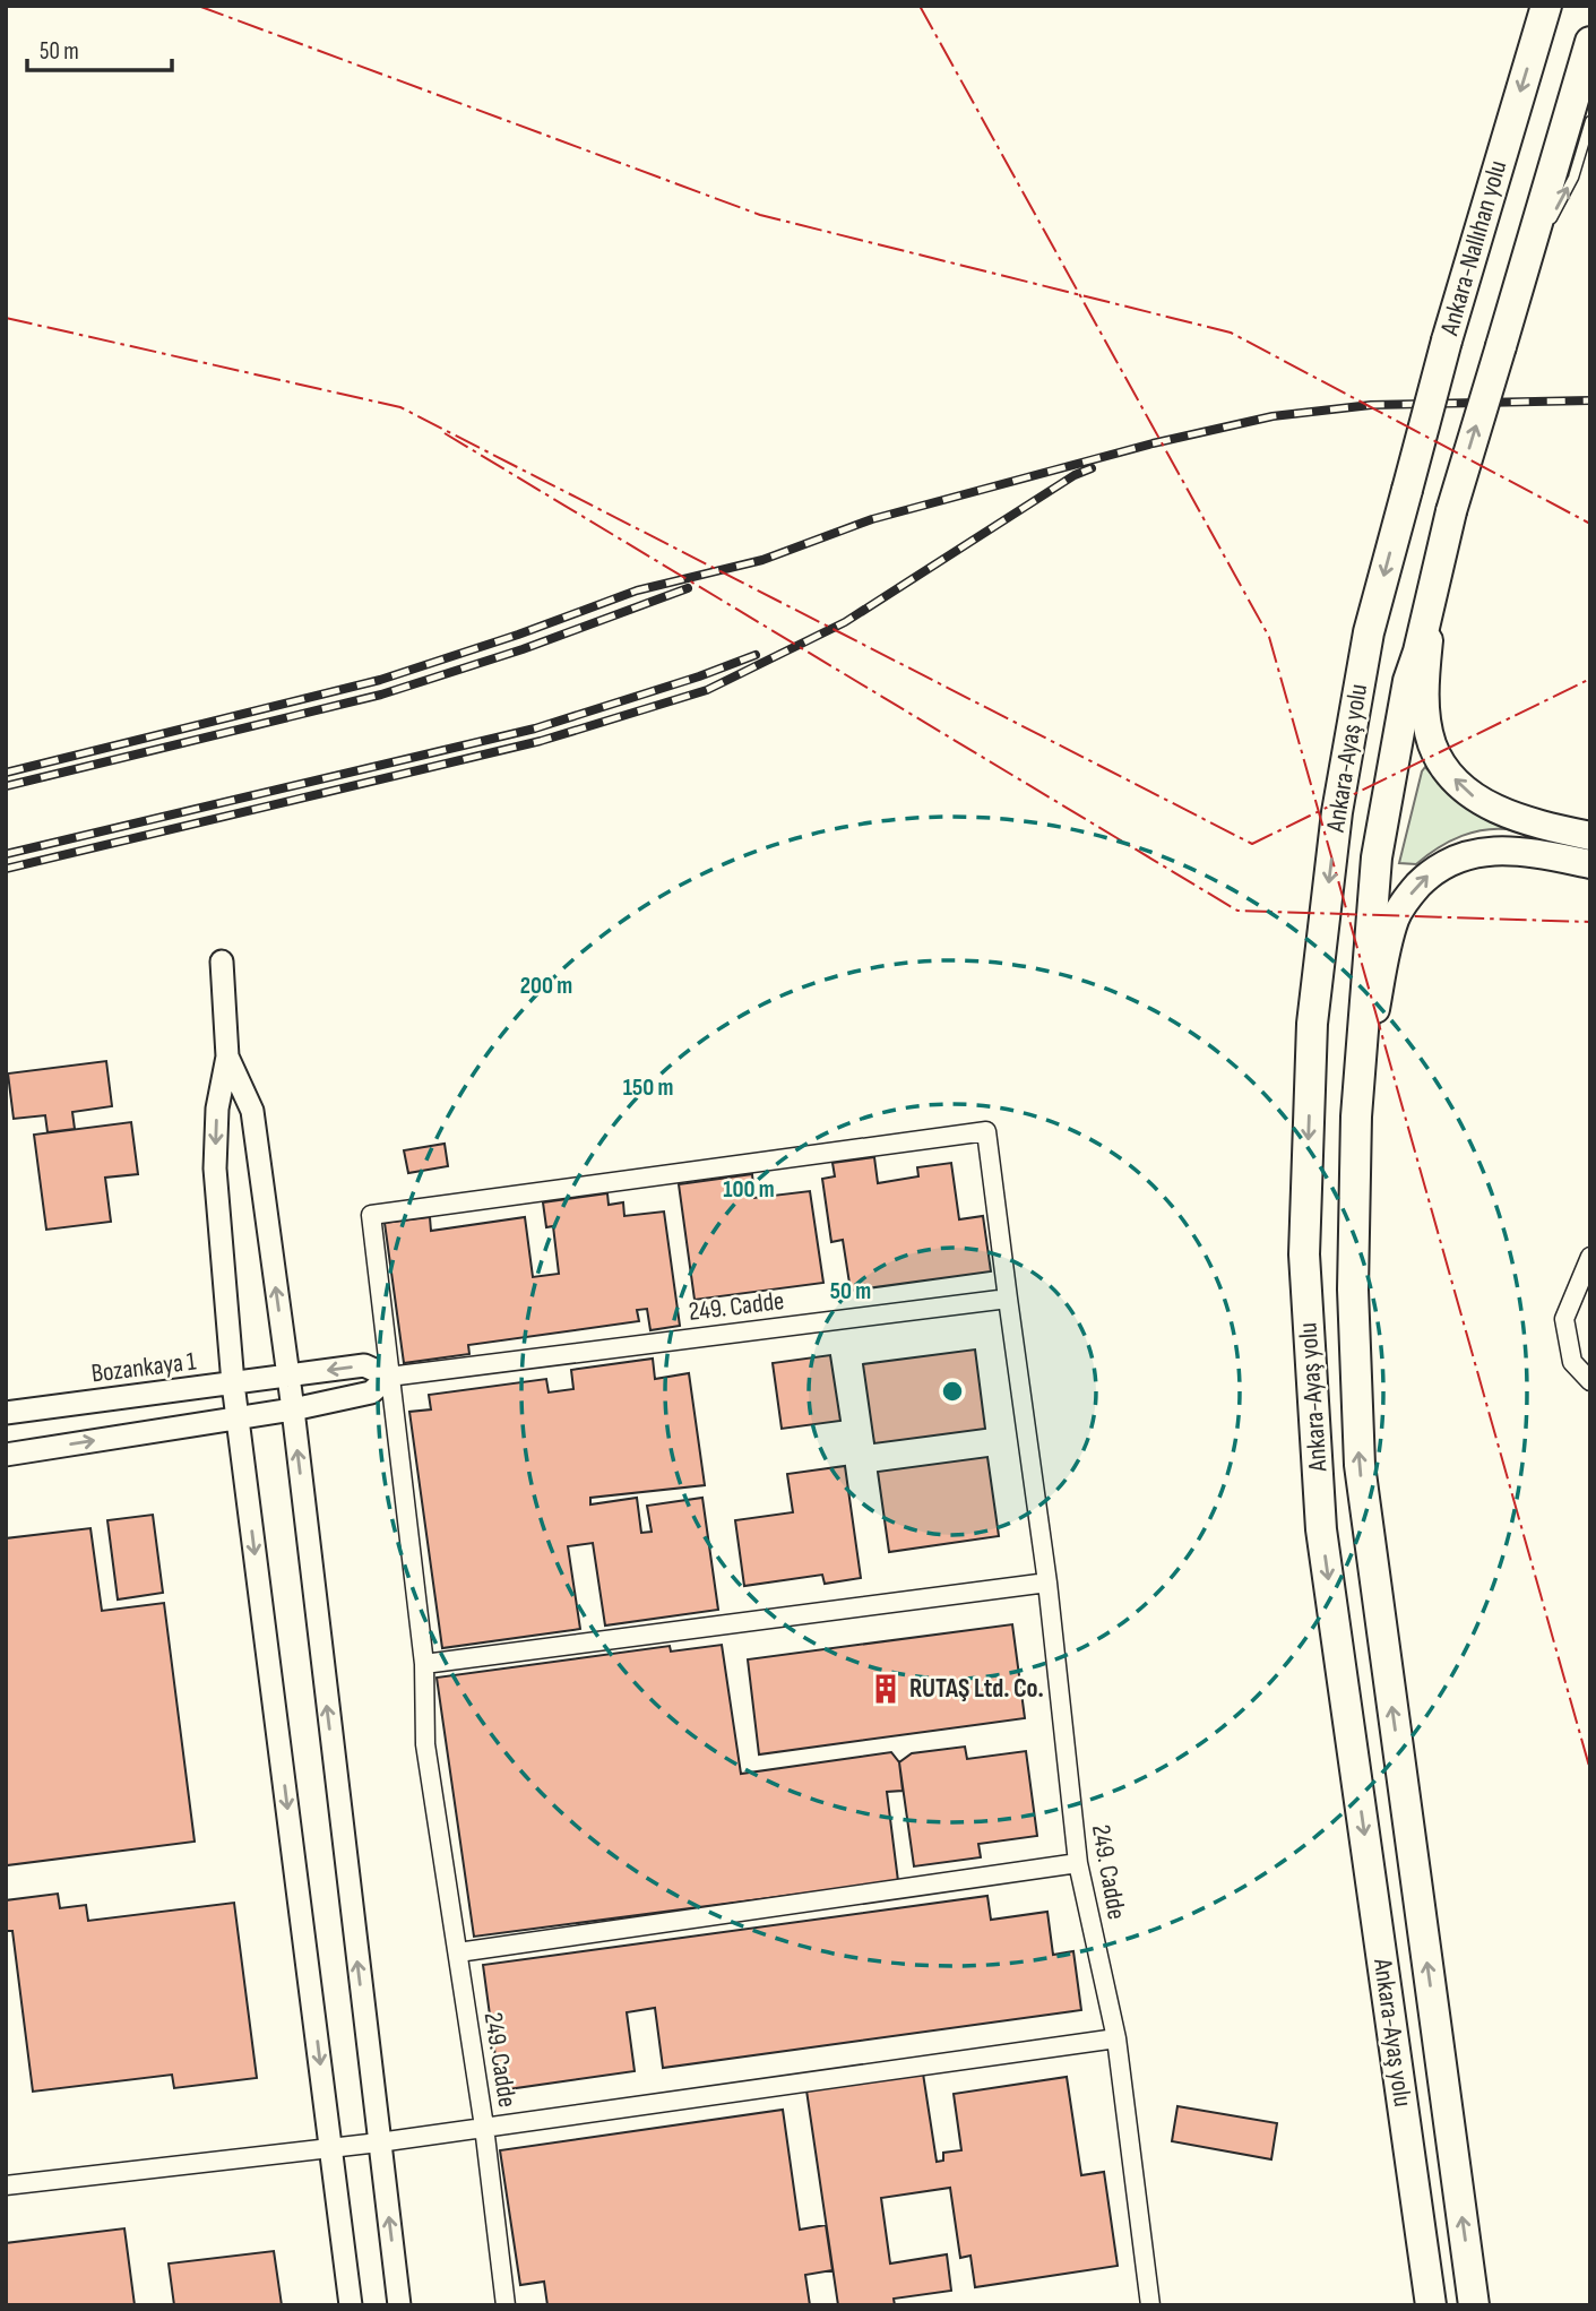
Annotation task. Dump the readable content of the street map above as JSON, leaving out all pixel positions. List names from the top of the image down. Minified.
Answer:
{"streets":{"highway":["Ankara-Nallıhan yolu","Ankara-Ayaş yolu"],"street":["249. Cadde","Bozankaya 1"]},"crossings":[["Ankara-Nallıhan yolu","Ankara-Ayaş yolu"],["249. Cadde","Bozankaya 1"]],"places":{"building":["RUTAŞ Ltd. Co."]},"scale_bar":"50 m","rings":["200 m","150 m","100 m","50 m"]}
